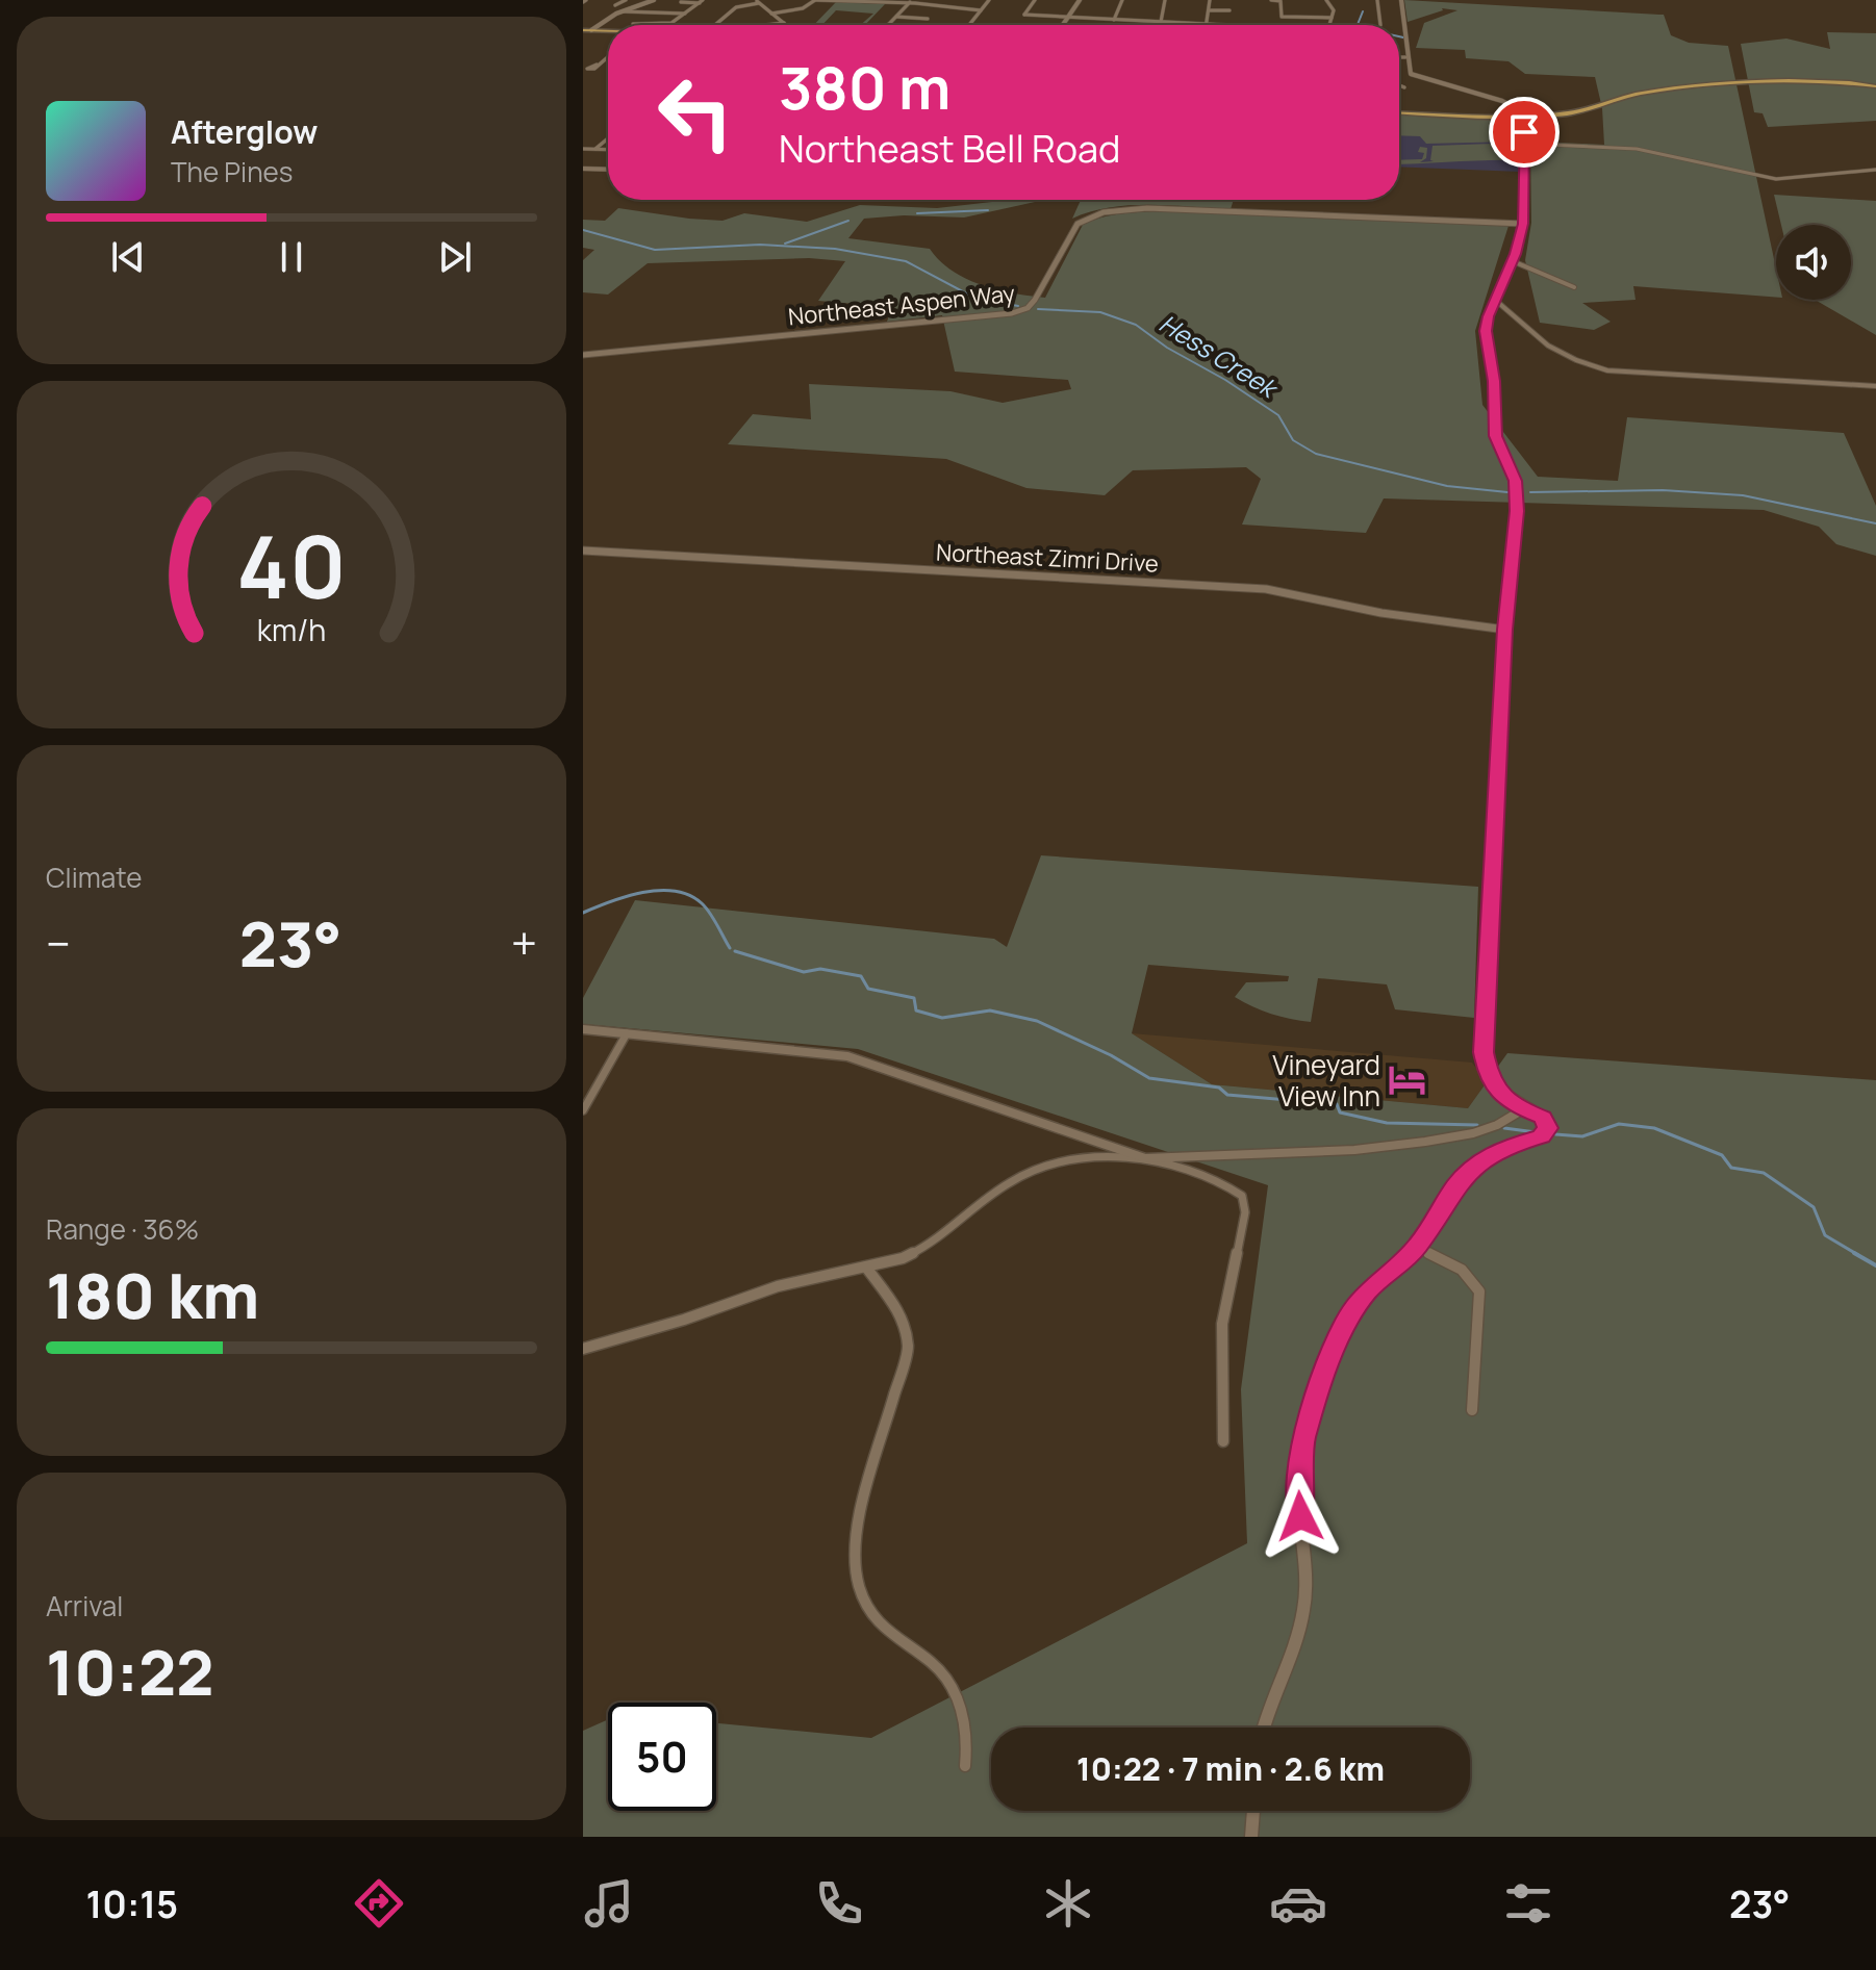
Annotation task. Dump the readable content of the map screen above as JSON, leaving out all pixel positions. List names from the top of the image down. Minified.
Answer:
{"streets":{"street":["Northeast Aspen Way","Northeast Zimri Drive"]},"water":["Hess Creek"],"places":{"hotel":["Vineyard View Inn"]},"page":{"turn":["380 m","Northeast Bell Road"],"song":["Afterglow","The Pines"],"tile":["Climate",["Range · 36%","180 km"],["Arrival","10:22"]],"heat":["−","23°","+"],"limit":"50","trip":"10:22 · 7 min · 2.6 km","tabs":["10:15","23°"],"gauge":["40","km/h"]}}
